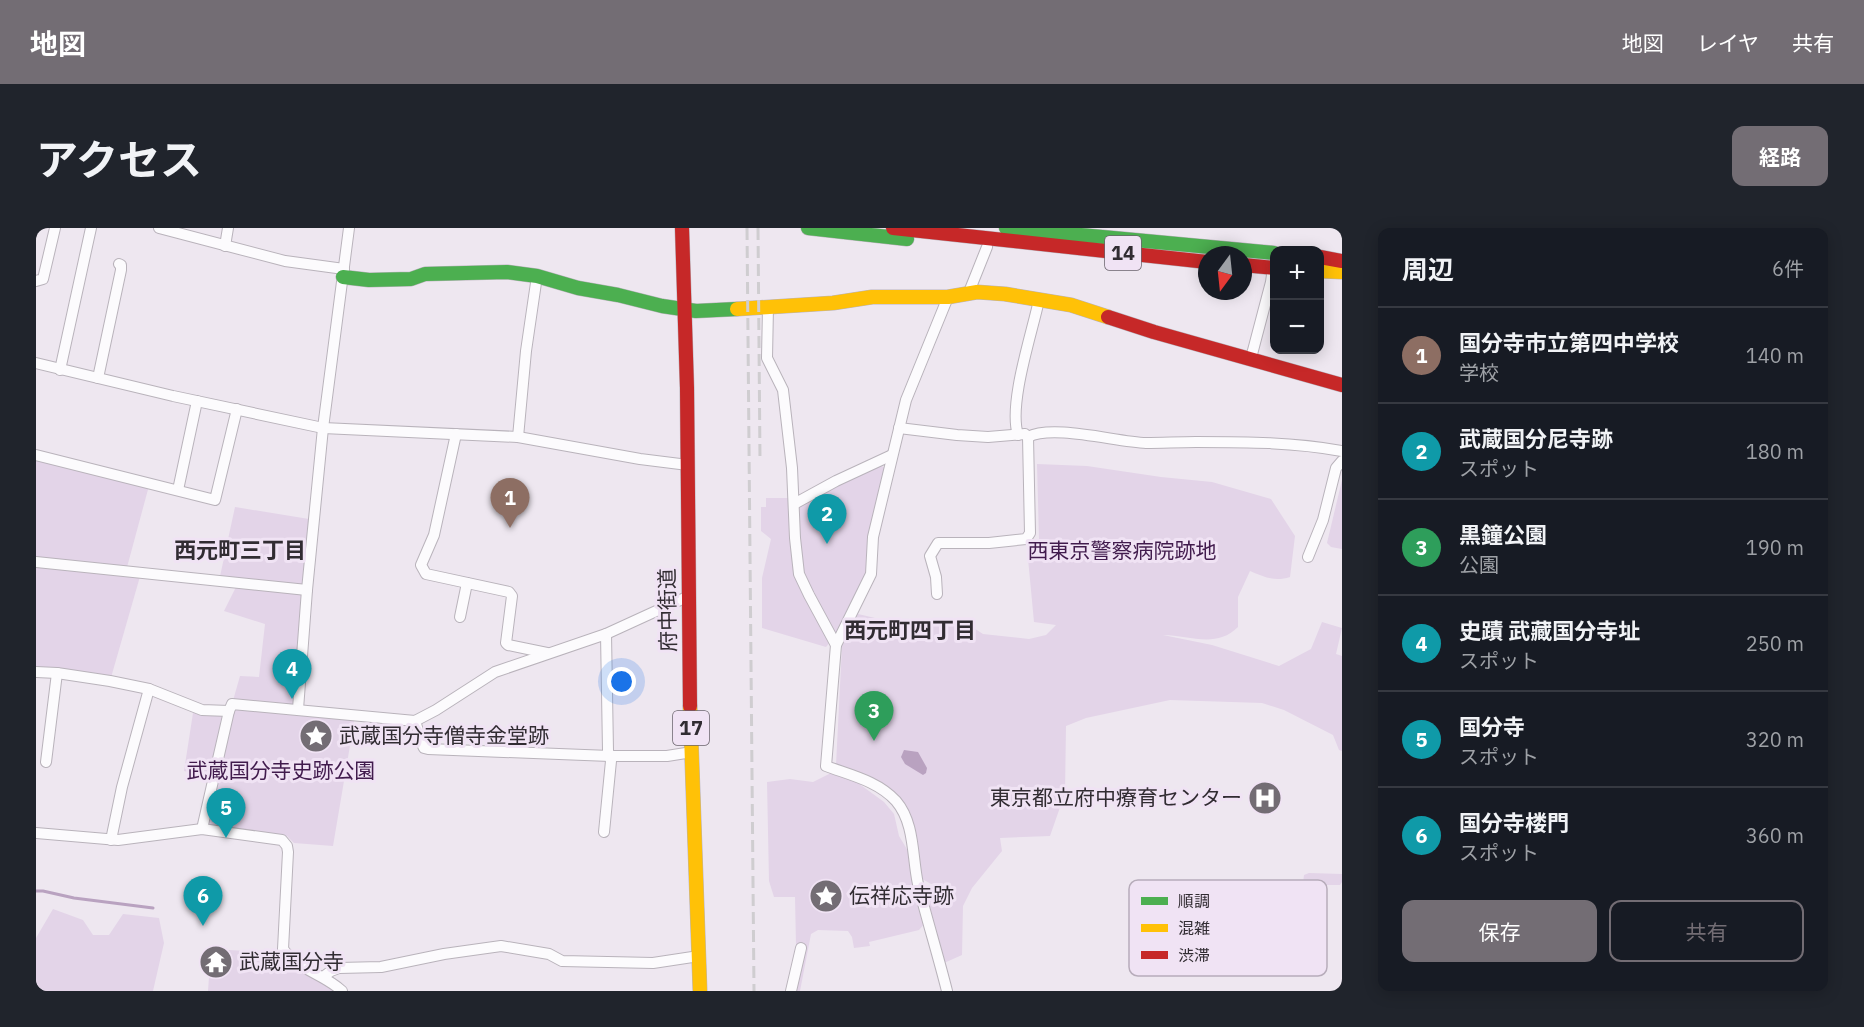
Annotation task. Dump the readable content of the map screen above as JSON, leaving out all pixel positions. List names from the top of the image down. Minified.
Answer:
{"streets":{"main road":["14","府中街道","17"]},"districts":["西元町三丁目","西元町四丁目"],"parks":["西東京警察病院跡地","武蔵国分寺史跡公園"],"places":{"place":["武蔵国分寺僧寺金堂跡","伝祥応寺跡"],"hospital":["東京都立府中療育センター"],"temple":["武蔵国分寺"]},"legend":["順調","混雑","渋滞"],"north":"bottom","page":{"header":"地図","nav":["地図","レイヤ","共有"],"title":"アクセス","buttons":["経路",["保存","共有"]],"heading":["周辺","6件"],"map_buttons":["+","−"],"list":[{"mark":"1","name":"国分寺市立第四中学校","note":"学校","value":"140 m"},{"mark":"2","name":"武蔵国分尼寺跡","note":"スポット","value":"180 m"},{"mark":"3","name":"黒鐘公園","note":"公園","value":"190 m"},{"mark":"4","name":"史蹟 武藏国分寺址","note":"スポット","value":"250 m"},{"mark":"5","name":"国分寺","note":"スポット","value":"320 m"},{"mark":"6","name":"国分寺楼門","note":"スポット","value":"360 m"}],"pins":["1","2","4","3","5","6"]}}
